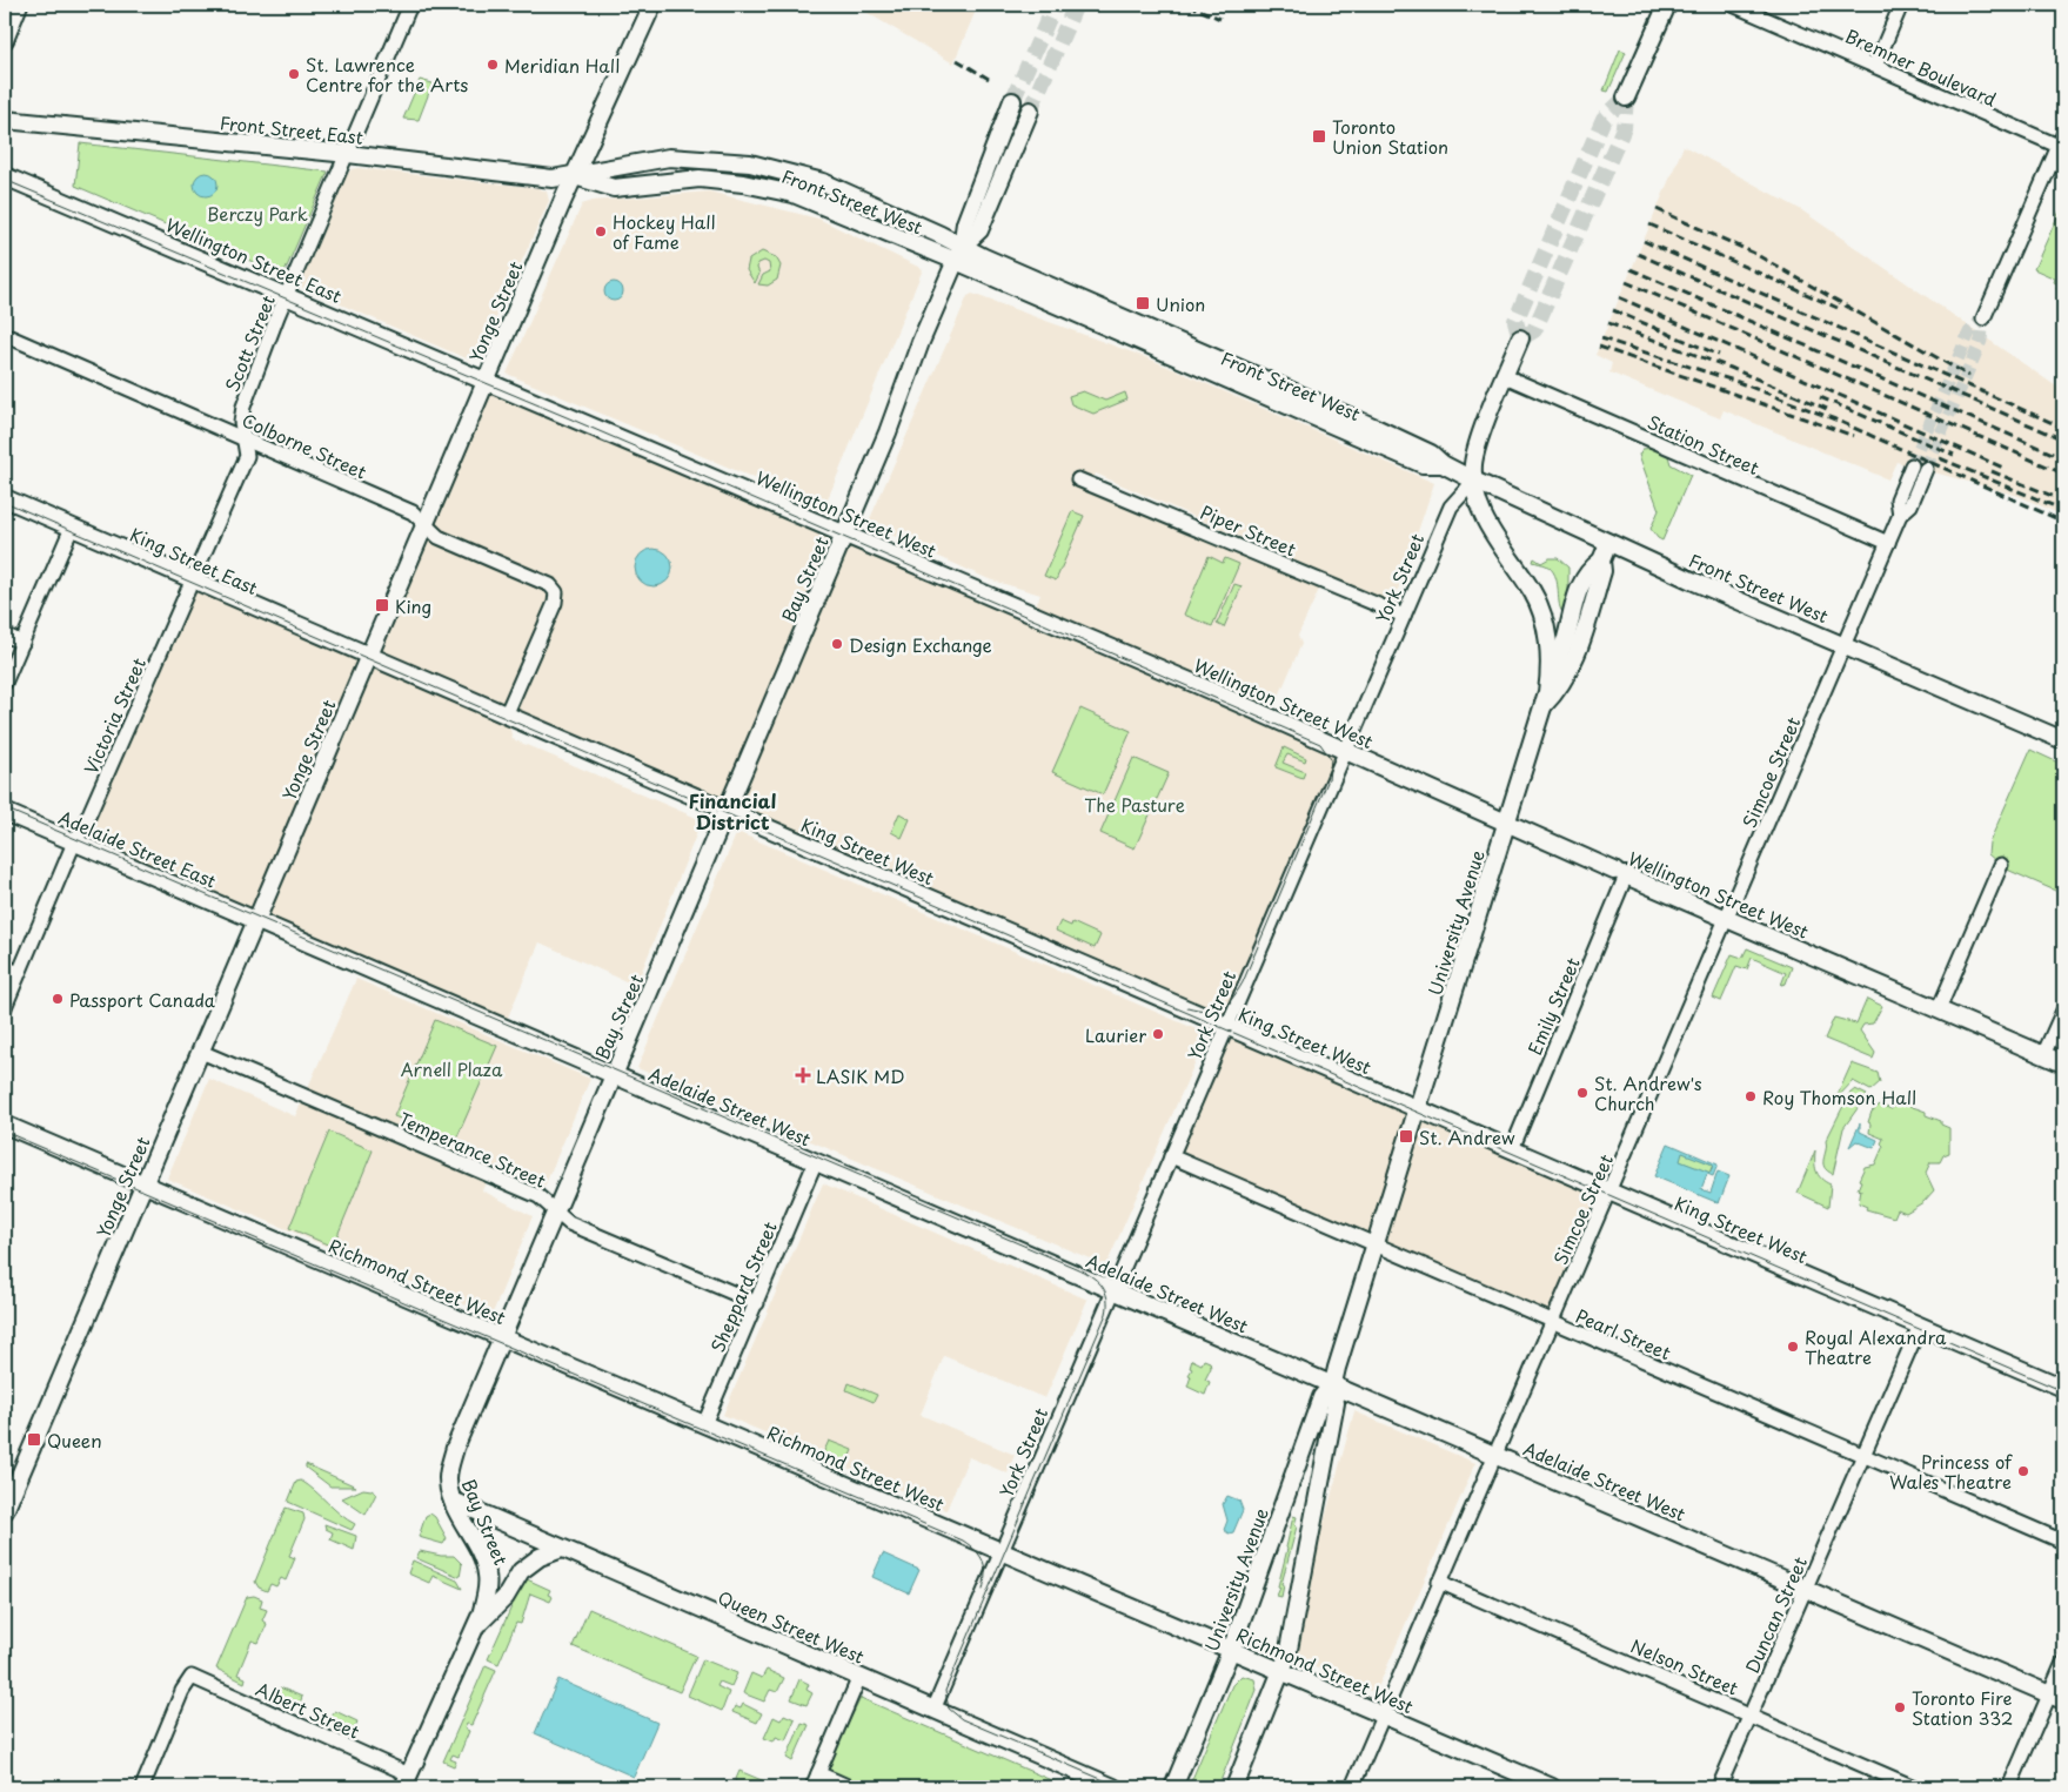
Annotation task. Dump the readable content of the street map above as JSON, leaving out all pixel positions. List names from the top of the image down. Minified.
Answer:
{"streets":{"main road":["Front Street East","Front Street West","Wellington Street East","Yonge Street","Wellington Street West","King Street East","Bay Street","Adelaide Street East","King Street West","University Avenue","Adelaide Street West","Richmond Street West","Queen Street West"],"street":["Bremner Boulevard","Scott Street","Station Street","Colborne Street","Piper Street","York Street","Victoria Street","Simcoe Street","Emily Street","Temperance Street","Sheppard Street","Pearl Street","Duncan Street","Nelson Street","Albert Street"]},"crossings":[["Front Street East","Front Street West"],["Front Street East","Yonge Street"],["Front Street East","Scott Street"],["Front Street West","Yonge Street"],["Front Street West","York Street"],["Front Street West","Bay Street"],["Front Street West","Simcoe Street"],["Front Street West","University Avenue"],["Wellington Street East","Yonge Street"],["Wellington Street East","Scott Street"],["Wellington Street East","Wellington Street West"],["Yonge Street","Colborne Street"],["Yonge Street","Wellington Street West"],["Yonge Street","King Street East"],["Yonge Street","Adelaide Street East"],["Yonge Street","King Street West"],["Yonge Street","Adelaide Street West"],["Yonge Street","Temperance Street"],["Yonge Street","Richmond Street West"],["Scott Street","Colborne Street"],["Scott Street","Victoria Street"],["Station Street","Simcoe Street"],["Colborne Street","Victoria Street"],["Colborne Street","King Street West"],["Wellington Street West","York Street"],["Wellington Street West","Bay Street"],["Wellington Street West","Simcoe Street"],["Wellington Street West","University Avenue"],["Wellington Street West","Emily Street"],["Piper Street","York Street"],["King Street East","Victoria Street"],["King Street East","King Street West"],["York Street","King Street West"],["York Street","University Avenue"],["York Street","Adelaide Street West"],["York Street","Richmond Street West"],["York Street","Pearl Street"],["York Street","Queen Street West"],["Bay Street","King Street West"],["Bay Street","Adelaide Street West"],["Bay Street","Temperance Street"],["Bay Street","Richmond Street West"],["Bay Street","Queen Street West"],["Bay Street","Albert Street"],["Victoria Street","Adelaide Street East"],["Simcoe Street","King Street West"],["Simcoe Street","Adelaide Street West"],["Simcoe Street","Richmond Street West"],["Simcoe Street","Pearl Street"],["Simcoe Street","Nelson Street"],["Adelaide Street East","Adelaide Street West"],["King Street West","University Avenue"],["King Street West","Emily Street"],["King Street West","Duncan Street"],["University Avenue","Adelaide Street West"],["University Avenue","Richmond Street West"],["University Avenue","Pearl Street"],["Adelaide Street West","Sheppard Street"],["Adelaide Street West","Duncan Street"],["Temperance Street","Sheppard Street"],["Richmond Street West","Sheppard Street"],["Pearl Street","Duncan Street"],["Duncan Street","Nelson Street"]],"districts":["Financial District"],"parks":["Berczy Park","The Pasture","Arnell Plaza"],"places":{"other":["Meridian Hall","St. Lawrence Centre for the Arts","Hockey Hall of Fame","Design Exchange","Passport Canada","Laurier","St. Andrew's Church","Roy Thomson Hall","Royal Alexandra Theatre","Princess of Wales Theatre","Toronto Fire Station 332"],"transit":["Toronto Union Station","Union","King","St. Andrew","Queen"],"health":["LASIK MD"]}}
